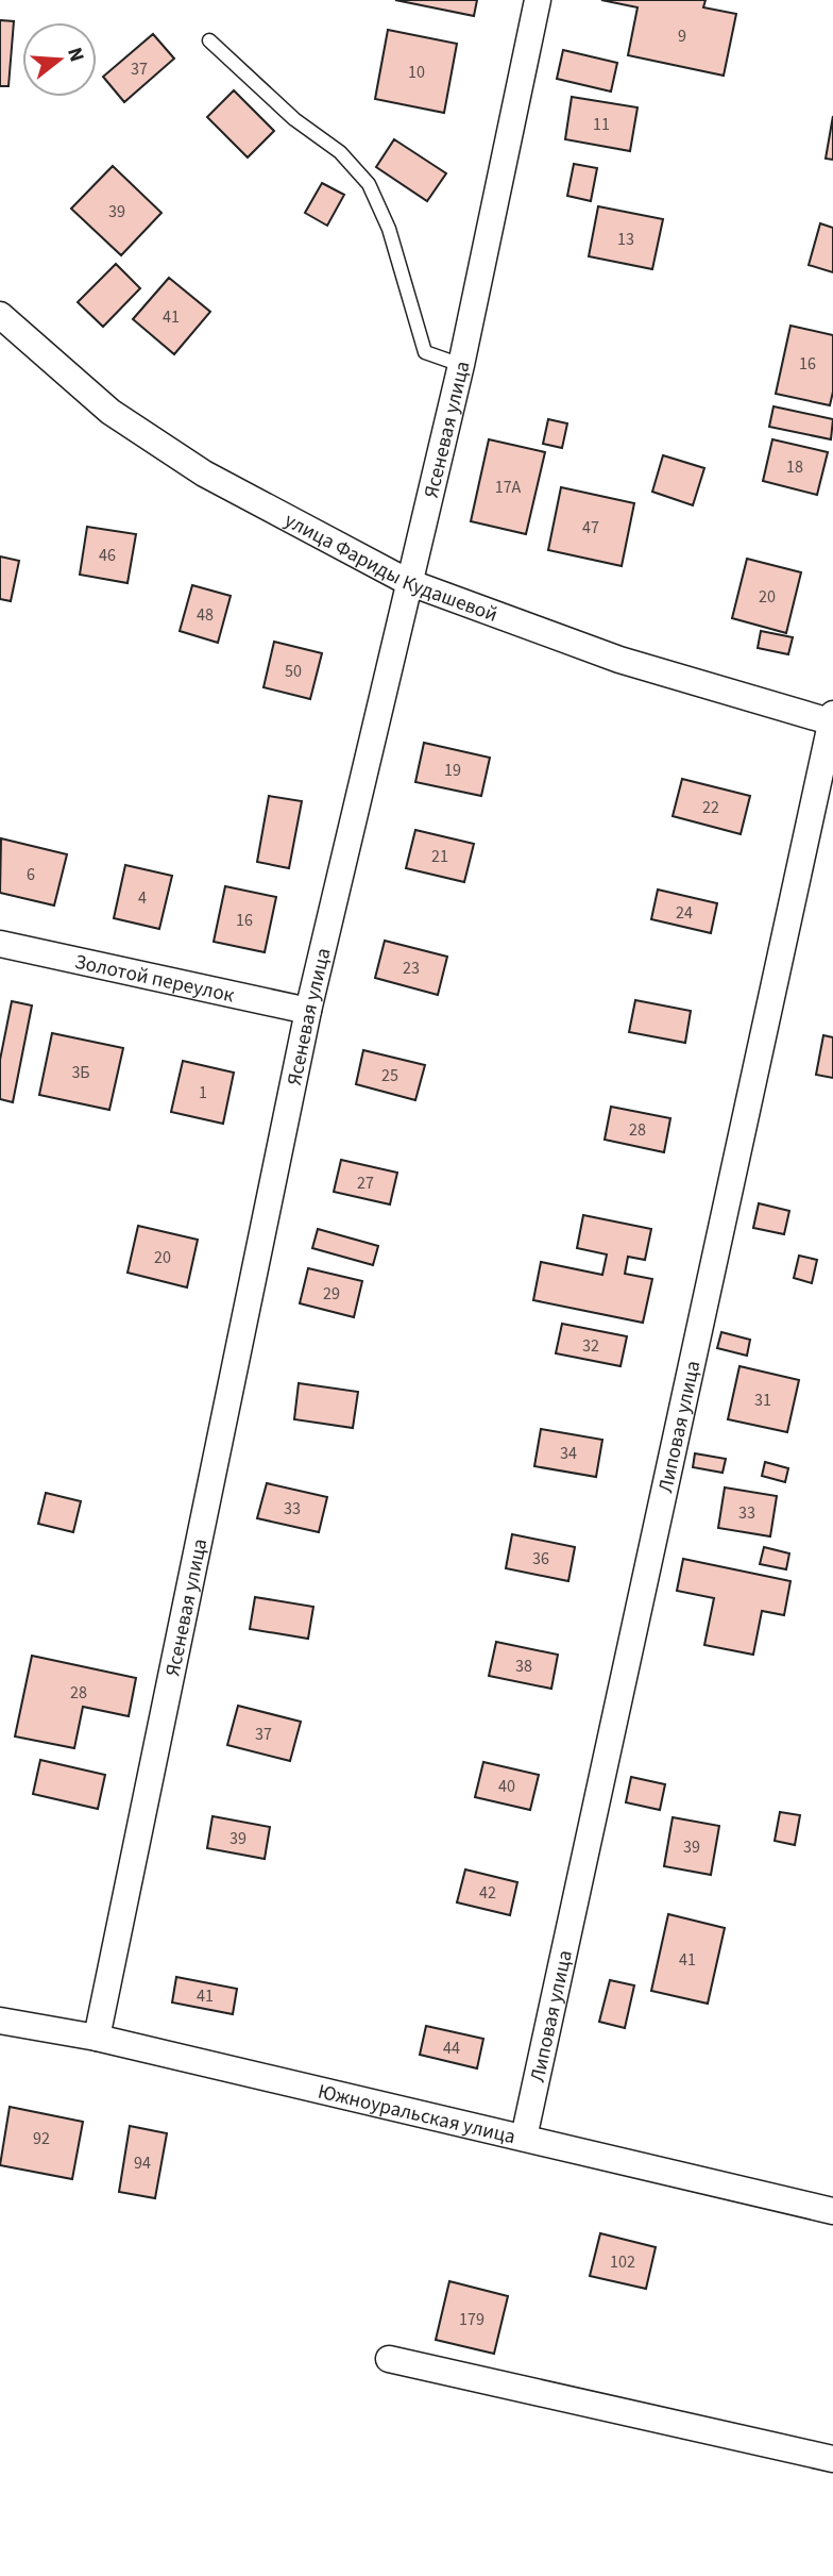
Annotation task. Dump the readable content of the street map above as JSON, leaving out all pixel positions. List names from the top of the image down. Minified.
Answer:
{"streets":{"street":["Ясеневая улица","улица Фариды Кудашевой","Золотой переулок","Липовая улица","Южноуральская улица"]},"crossings":[["Ясеневая улица","улица Фариды Кудашевой"],["Ясеневая улица","Золотой переулок"],["Ясеневая улица","Южноуральская улица"],["улица Фариды Кудашевой","Липовая улица"],["Липовая улица","Южноуральская улица"]],"house_numbers":["9","37","10","11","39","13","41","16","18","17А","47","46","20","48","50","19","22","21","6","4","24","16","23","3Б","25","1","28","27","20","29","32","31","34","33","33","36","38","28","37","40","39","39","42","41","41","44","92","94","102","179"],"north":"right"}
